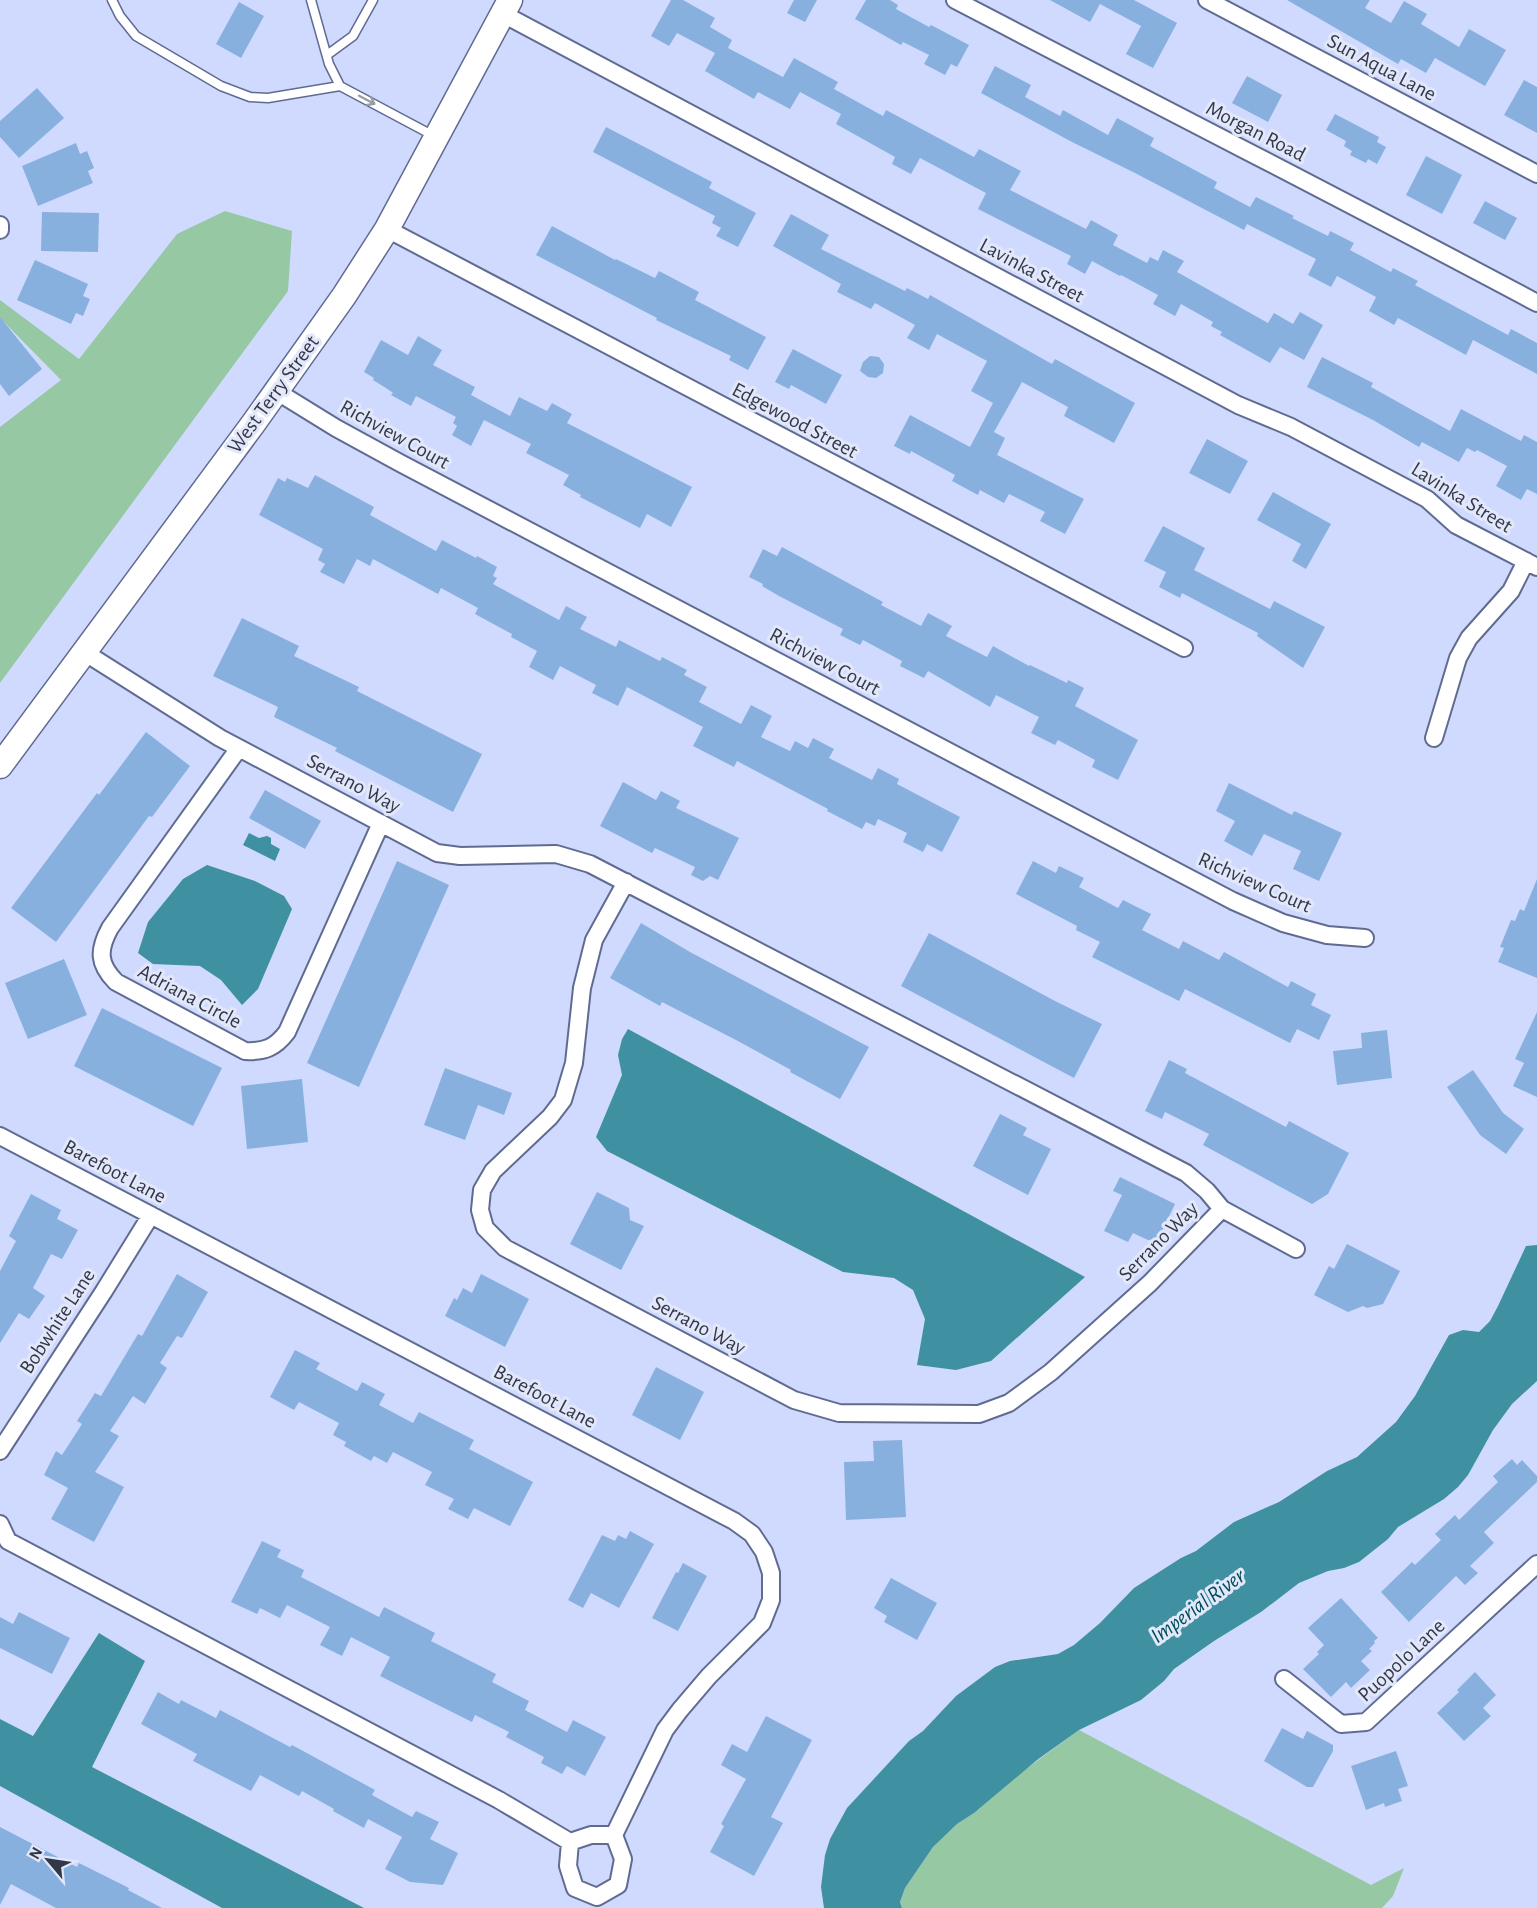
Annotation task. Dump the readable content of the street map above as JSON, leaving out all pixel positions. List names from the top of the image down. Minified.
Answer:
{"streets":{"street":["Sun Aqua Lane","Morgan Road","Lavinka Street","West Terry Street","Edgewood Street","Richview Court","Serrano Way","Adriana Circle","Barefoot Lane","Bobwhite Lane","Puopolo Lane"]},"crossings":[["Lavinka Street","West Terry Street"],["West Terry Street","Edgewood Street"],["West Terry Street","Richview Court"],["West Terry Street","Serrano Way"],["Serrano Way","Adriana Circle"],["Barefoot Lane","Bobwhite Lane"]],"water":["Imperial River"],"north":"top left"}
